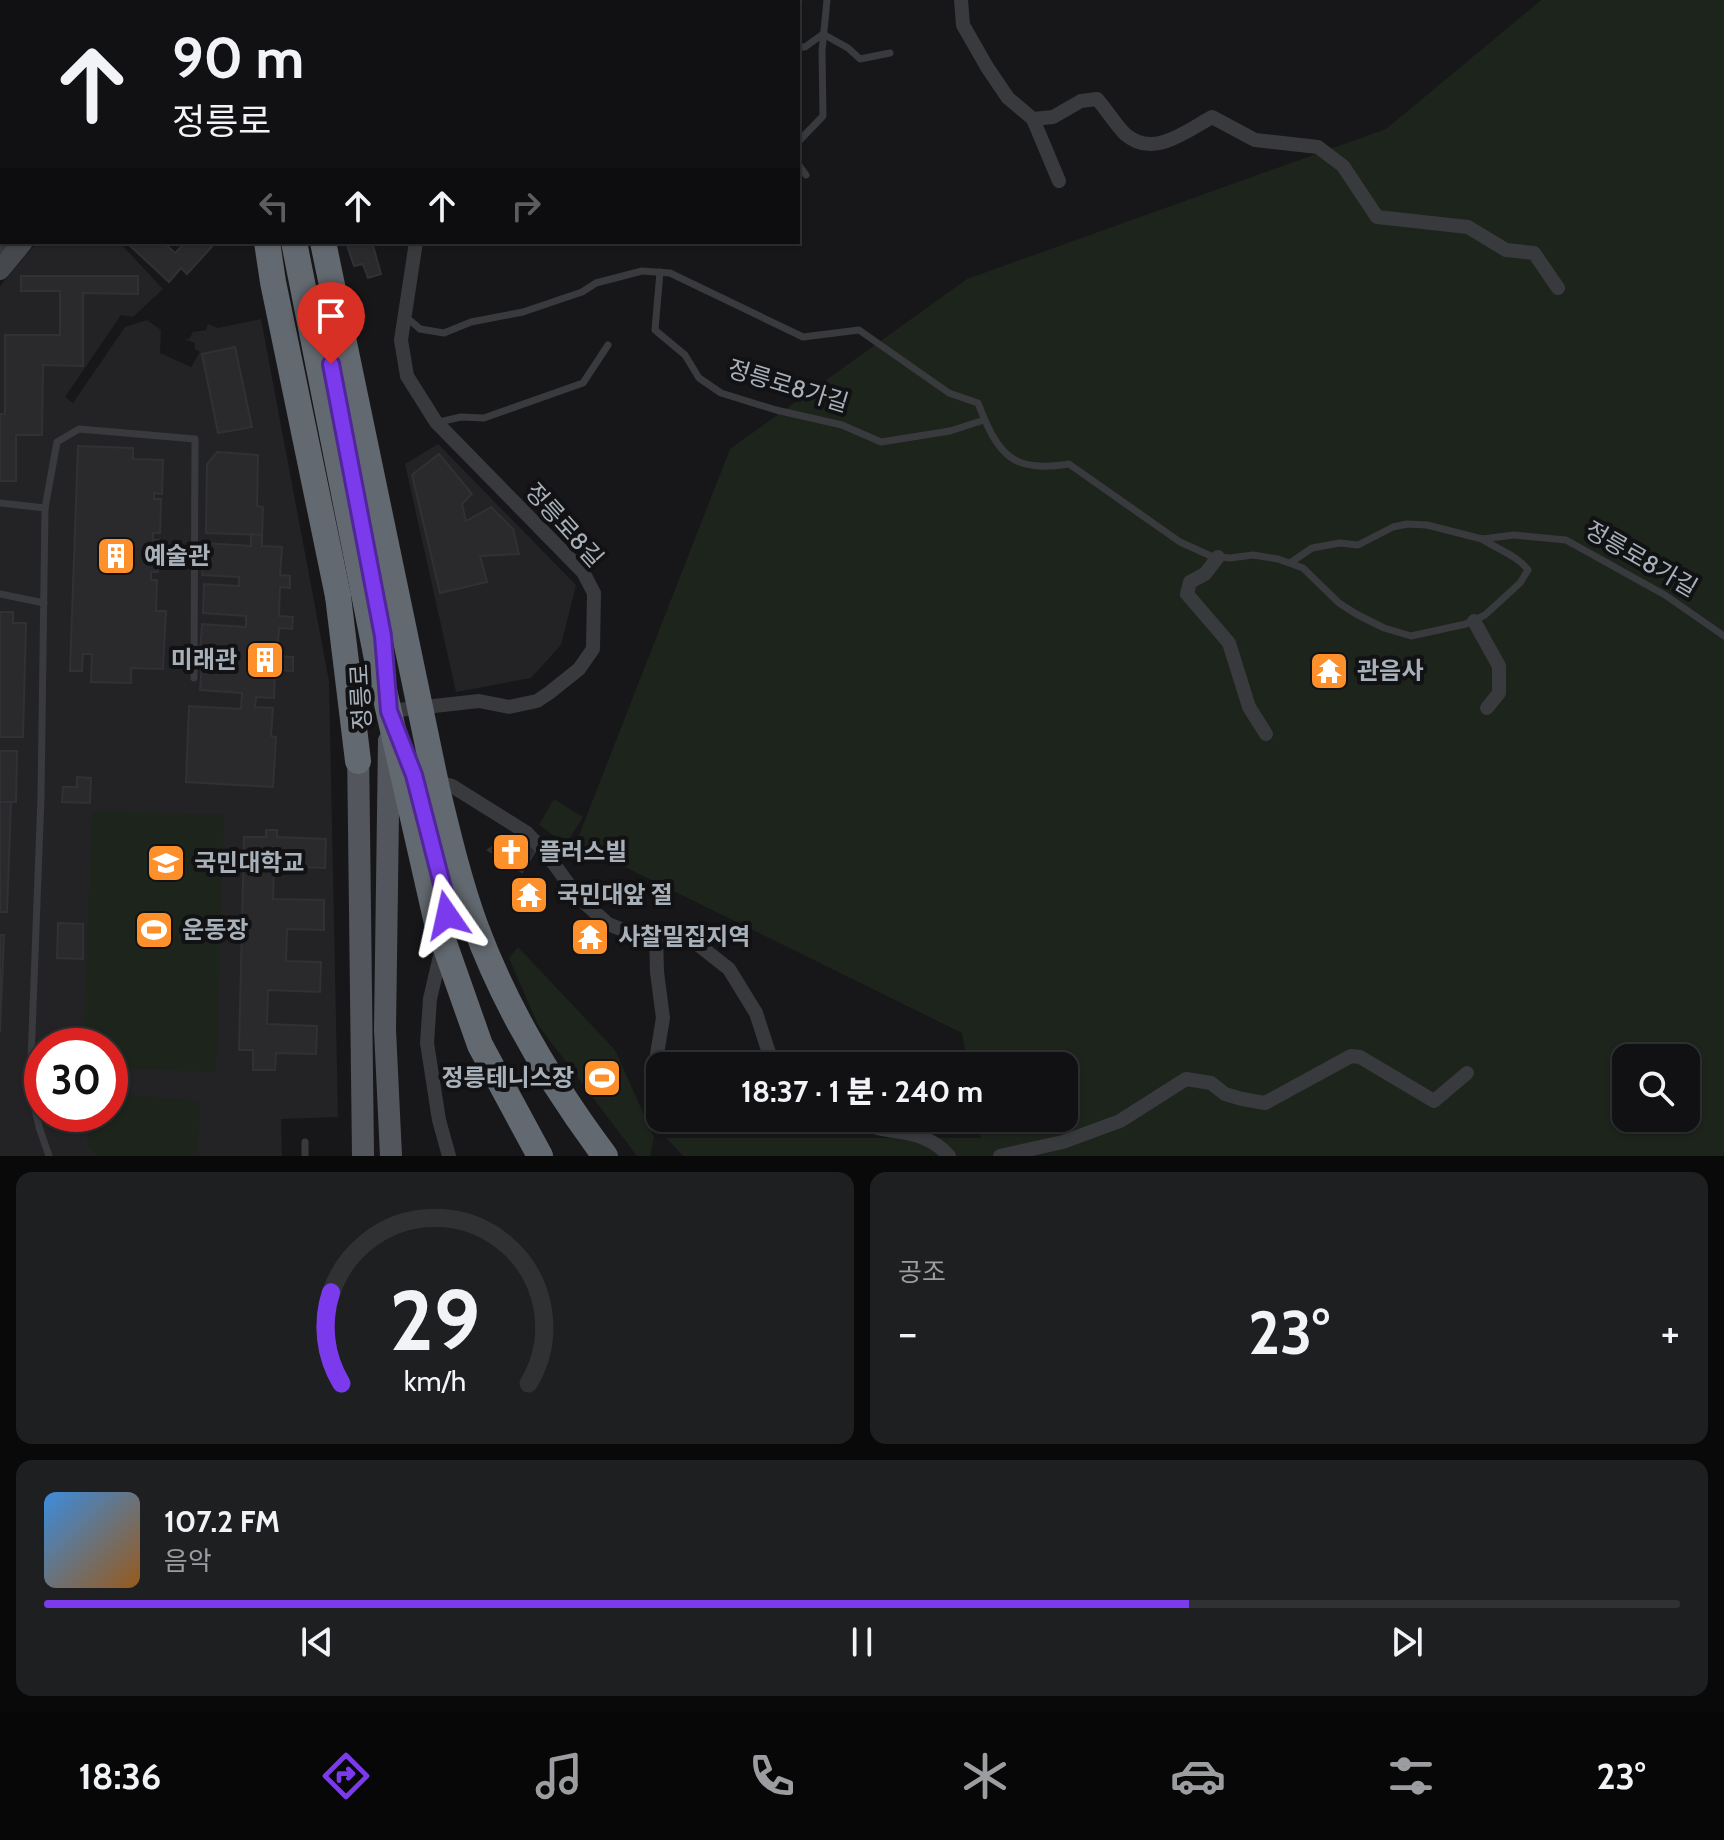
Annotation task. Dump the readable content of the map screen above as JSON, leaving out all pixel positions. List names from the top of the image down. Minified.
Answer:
{"streets":{"main road":["정릉로"],"street":["정릉로8길"],"lane":["정릉로8가길"]},"crossings":[["정릉로8가길","정릉로8길"],["정릉로8길","정릉로"]],"places":{"building":["예술관","미래관"],"temple":["관음사","국민대앞 절","사찰밀집지역"],"church":["플러스빌"],"school or university":["국민대학교"],"sports":["운동장","정릉테니스장"]},"page":{"turn":["90 m","정릉로"],"limit":"30","trip":"18:37 · 1 분 · 240 m","tile":"공조","heat":["−","23°","+"],"song":["107.2 FM","음악"],"tabs":["18:36","23°"],"gauge":["29","km/h"]}}
